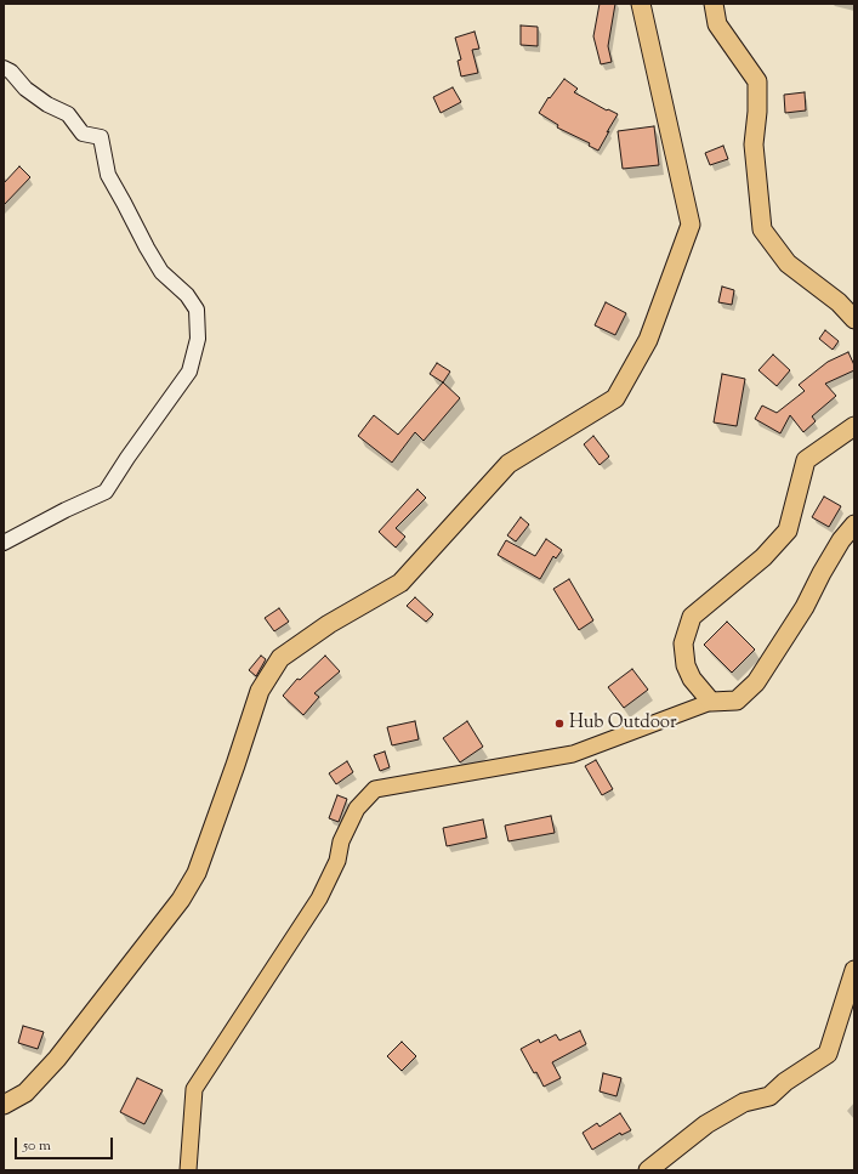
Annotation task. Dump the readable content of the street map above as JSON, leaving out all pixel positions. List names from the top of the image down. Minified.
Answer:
{"places":["Hub Outdoor"],"scale_bar":"50 m"}
